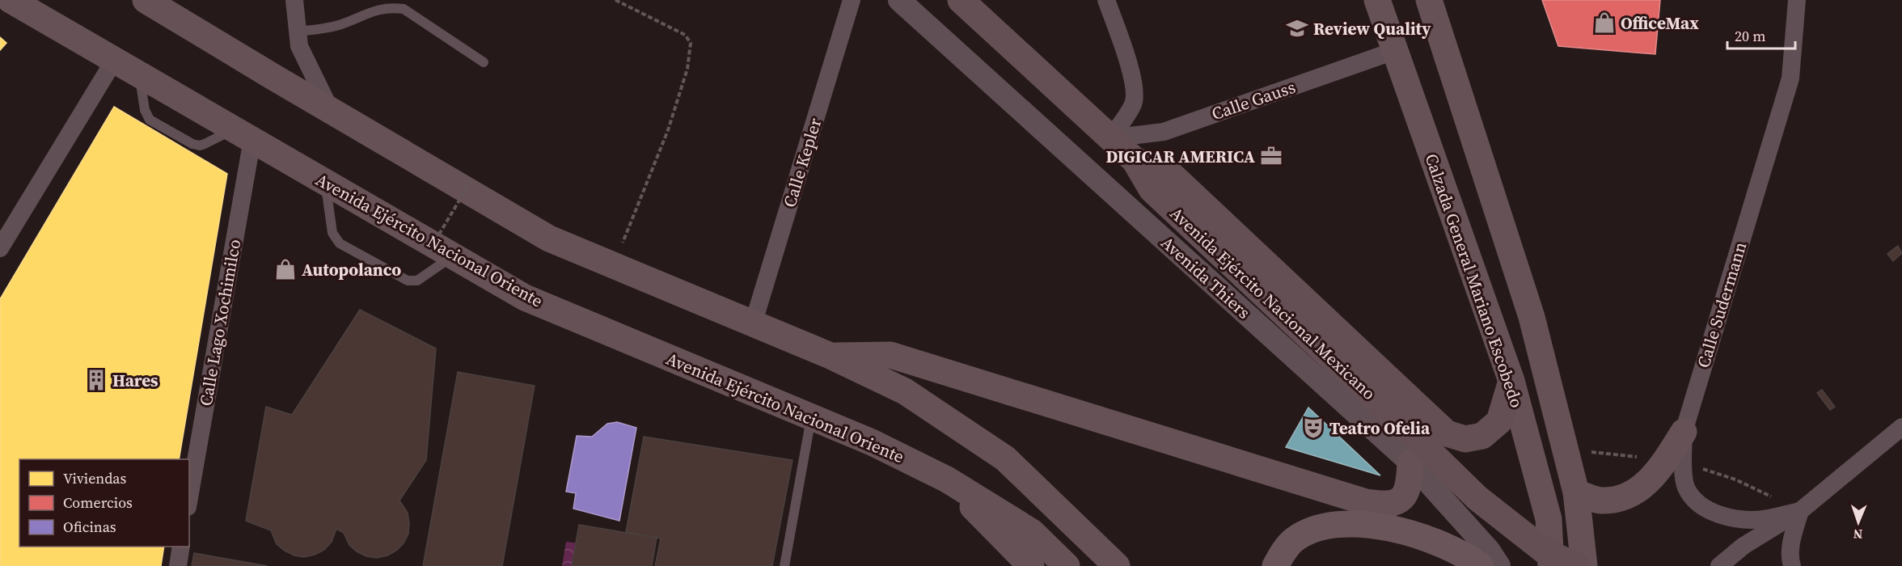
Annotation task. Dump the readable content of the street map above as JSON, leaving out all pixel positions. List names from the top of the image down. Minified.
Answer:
{"streets":{"main road":["Avenida Ejército Nacional Oriente","Calzada General Mariano Escobedo","Avenida Ejército Nacional Mexicano"],"street":["Calle Gauss","Calle Kepler","Avenida Thiers","Calle Sudermann","Calle Lago Xochimilco"]},"crossings":[["Calle Gauss","Calzada General Mariano Escobedo"],["Avenida Ejército Nacional Oriente","Calle Lago Xochimilco"]],"places":{"shop":["OfficeMax","Autopolanco"],"school or university":["Review Quality"],"office":["DIGICAR AMERICA"],"building":["Hares"],"theatre":["Teatro Ofelia"]},"legend":["Viviendas","Comercios","Oficinas"],"scale_bar":"20 m","north":"bottom"}
